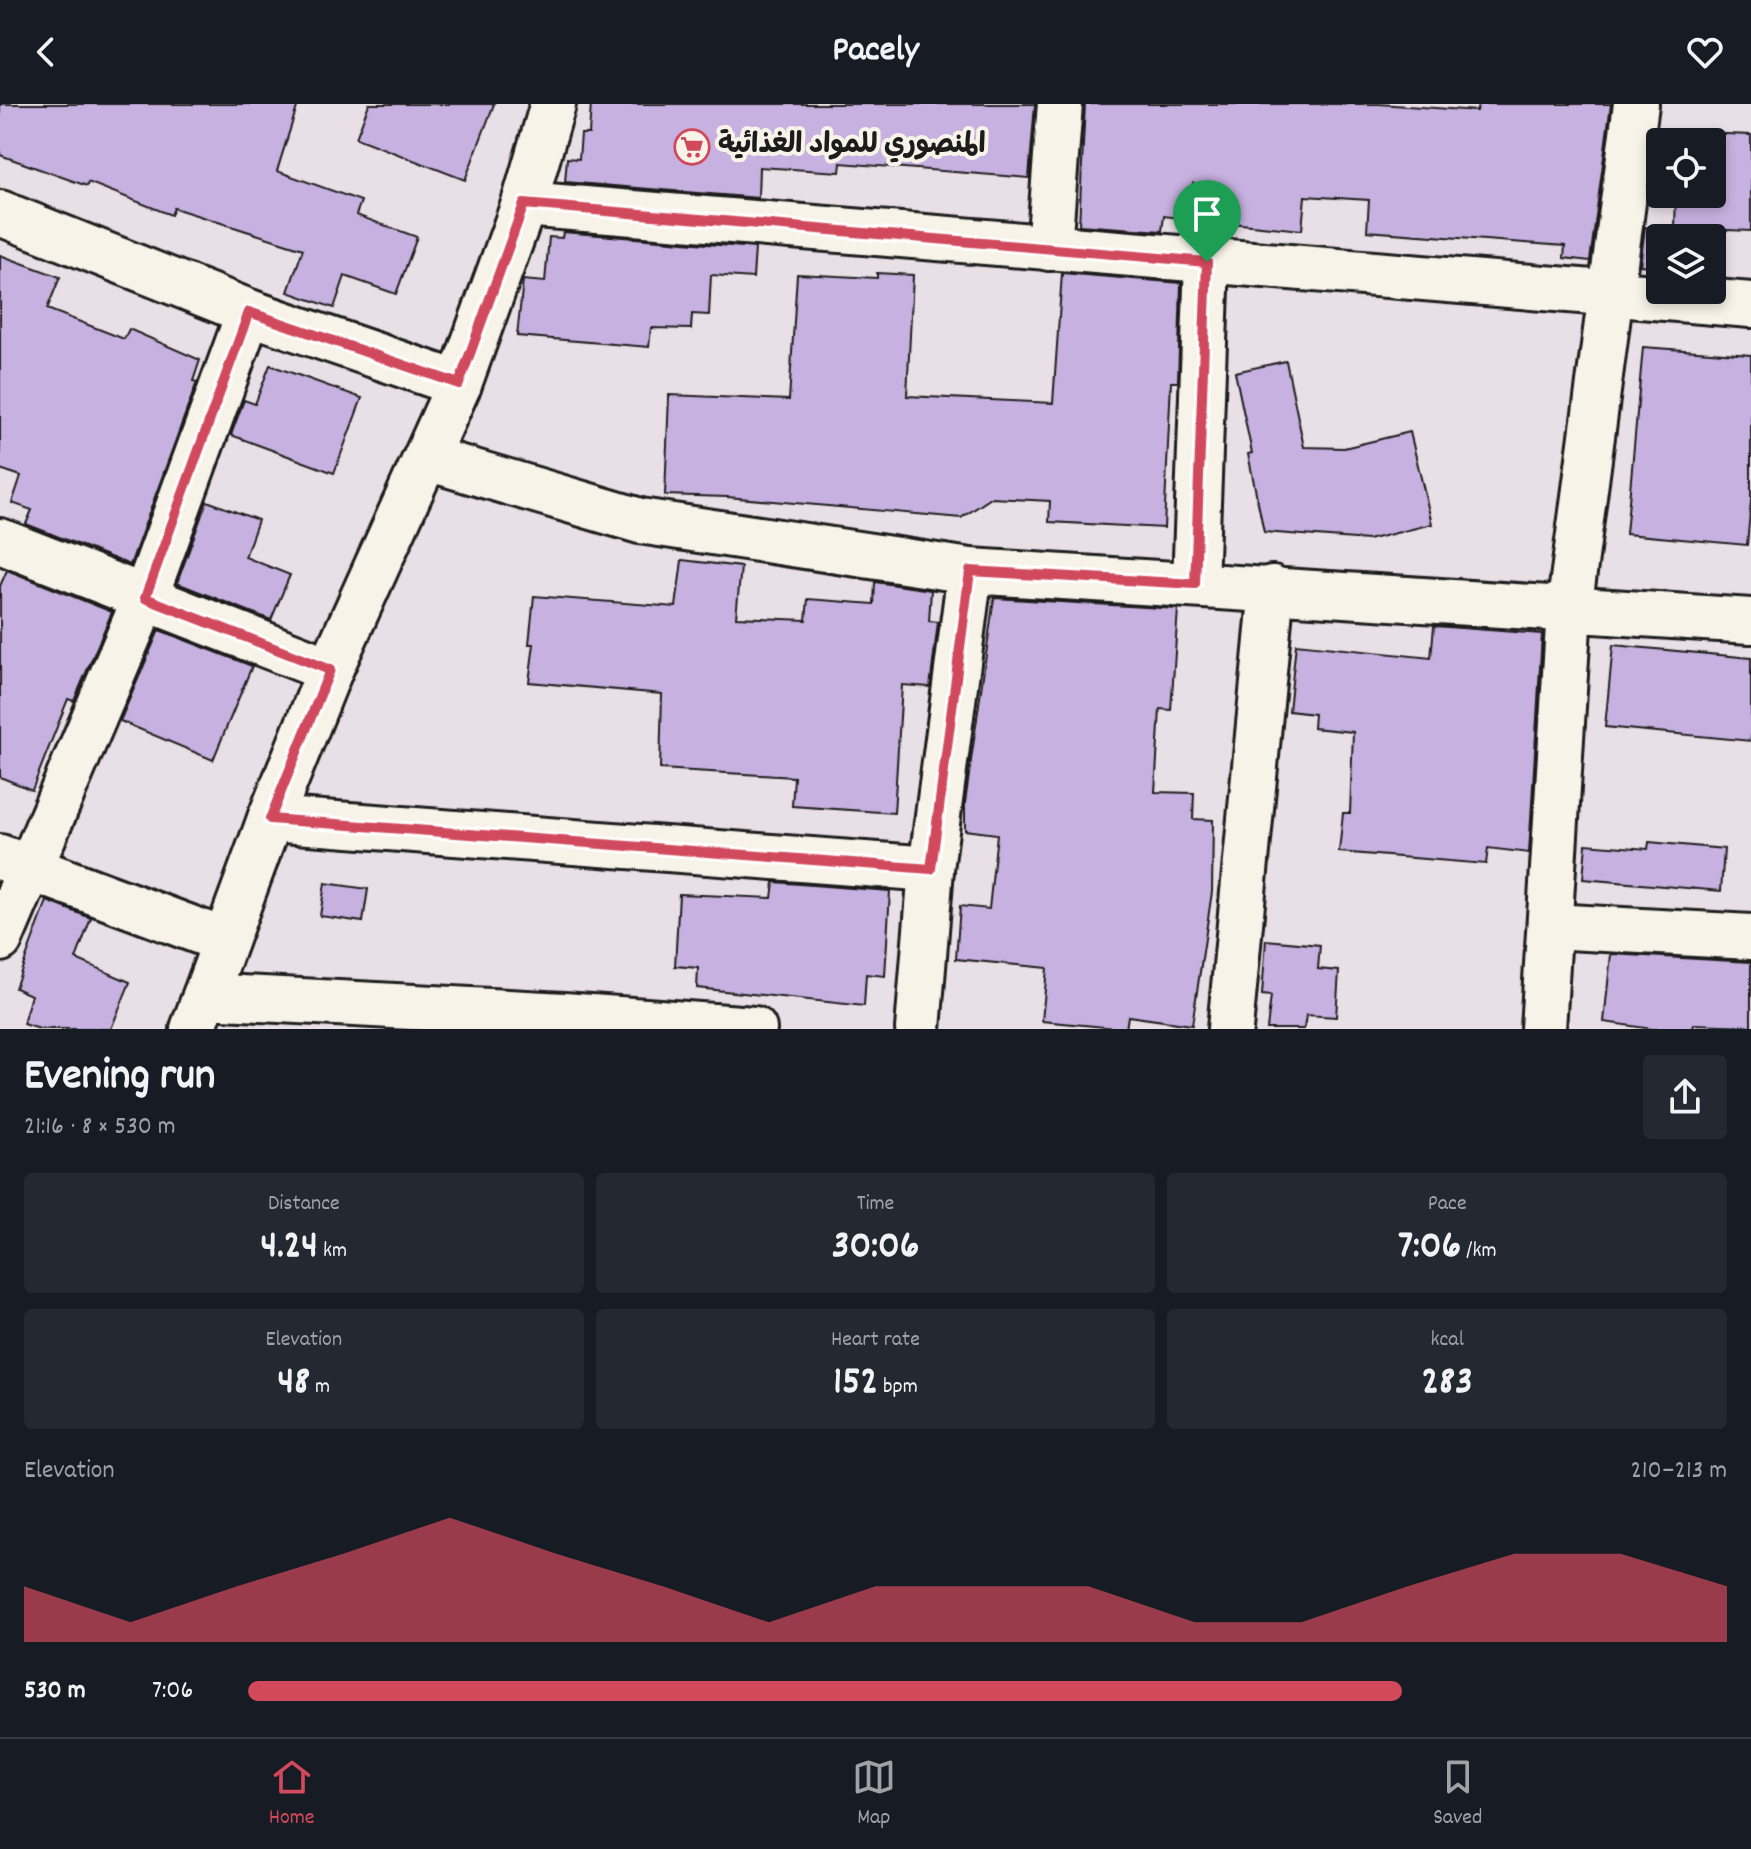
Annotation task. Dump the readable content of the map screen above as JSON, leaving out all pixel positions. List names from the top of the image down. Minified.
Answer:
{"places":{"supermarket":["المنصوري للمواد الغذائية"]},"page":{"header":"Pacely","heading":["Evening run","21:16 · 8 × 530 m"],"stats":[["Distance","4.24 km"],["Time","30:06"],["Pace","7:06 /km"],["Elevation","48 m"],["Heart rate","152 bpm"],["kcal","283"]],"chart":["Elevation","210–213 m"],"list":[{"name":"530 m","note":"7:06"}],"tabs":["Home","Map","Saved"]}}
